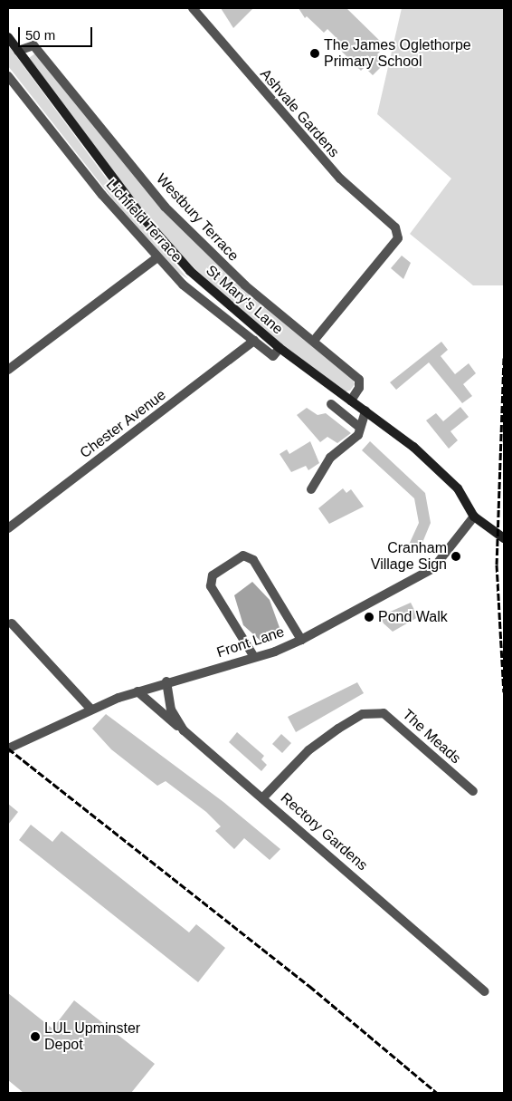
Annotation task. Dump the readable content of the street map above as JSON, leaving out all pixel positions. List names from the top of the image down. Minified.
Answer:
{"streets":{"main road":["St Mary's Lane"],"street":["Ashvale Gardens","Westbury Terrace","Lichfield Terrace","Chester Avenue","Front Lane","The Meads","Rectory Gardens"]},"crossings":[["Ashvale Gardens","Westbury Terrace"],["Westbury Terrace","St Mary's Lane"],["Lichfield Terrace","St Mary's Lane"],["Lichfield Terrace","Chester Avenue"],["St Mary's Lane","Front Lane"],["Front Lane","Rectory Gardens"],["The Meads","Rectory Gardens"]],"places":["The James Oglethorpe Primary School","Cranham Village Sign","Pond Walk","LUL Upminster Depot"],"scale_bar":"50 m"}
